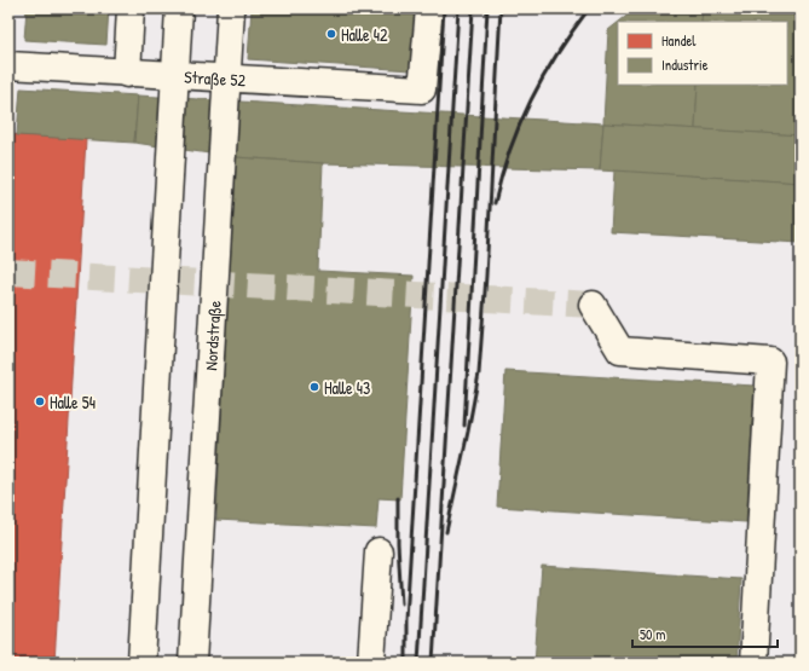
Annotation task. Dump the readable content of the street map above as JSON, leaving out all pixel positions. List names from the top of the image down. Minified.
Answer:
{"streets":{"street":["Straße 52","Nordstraße"]},"crossings":[["Straße 52","Nordstraße"]],"places":["Halle 42","Halle 43","Halle 54"],"legend":["Handel","Industrie"],"scale_bar":"50 m"}
